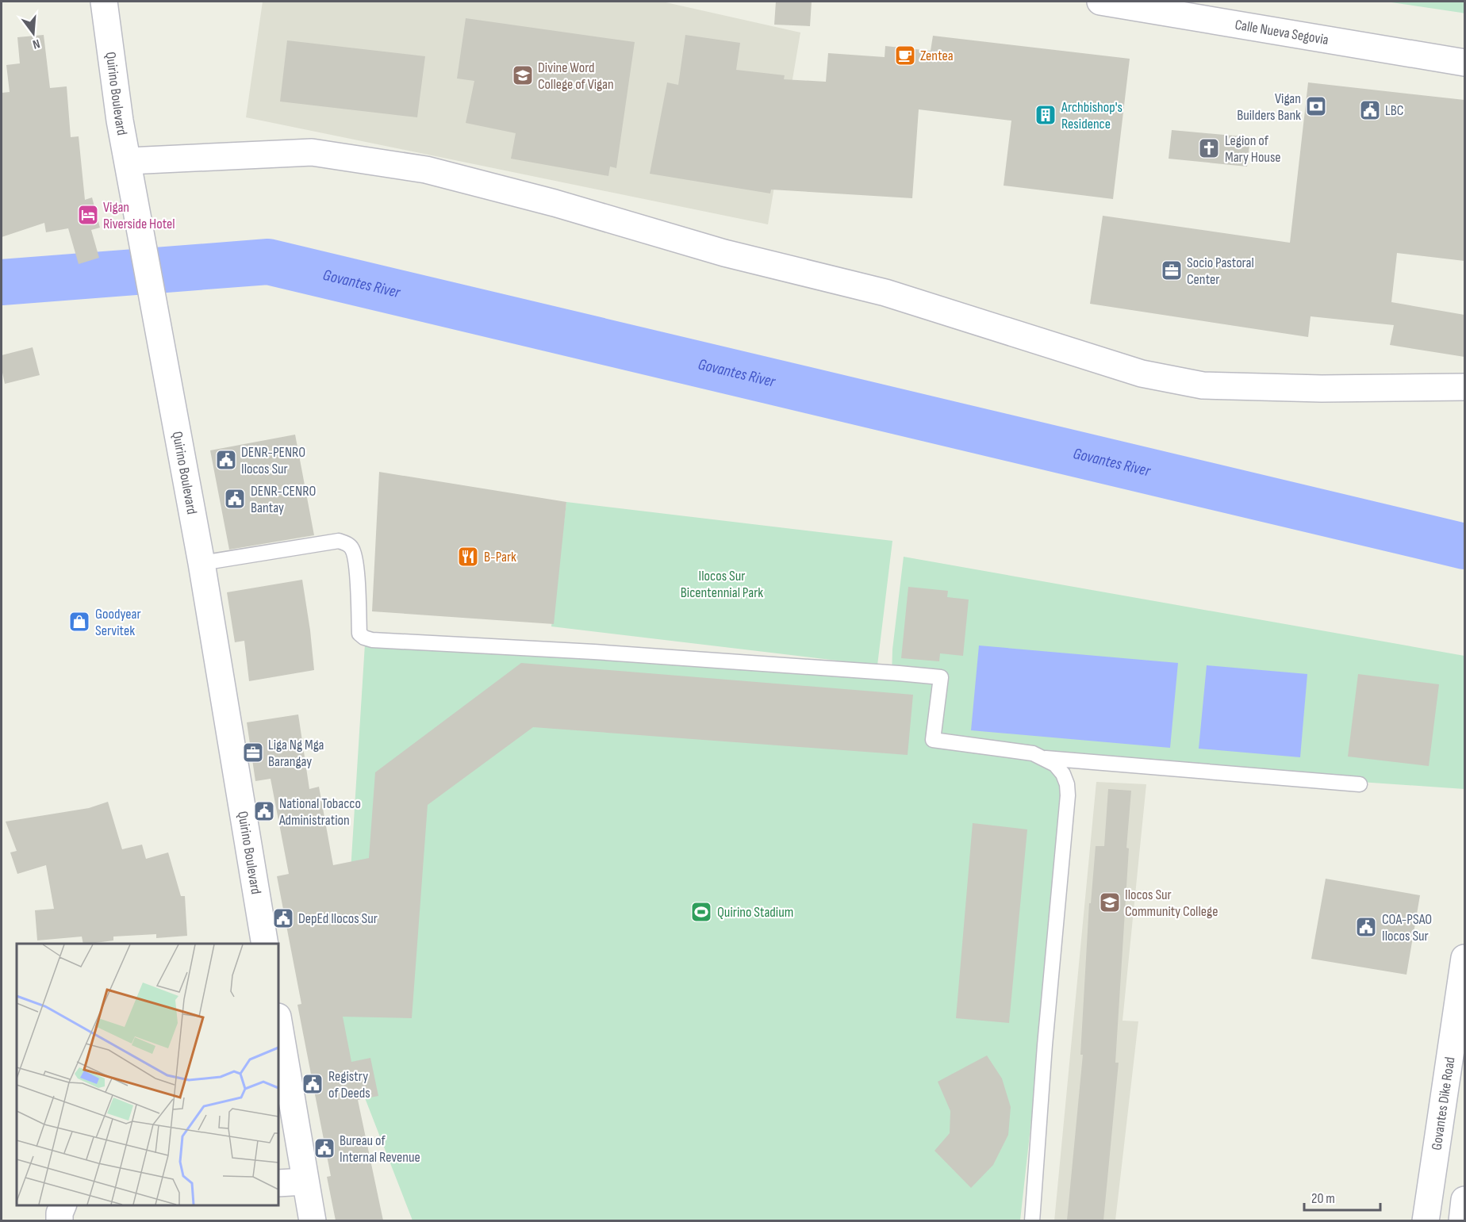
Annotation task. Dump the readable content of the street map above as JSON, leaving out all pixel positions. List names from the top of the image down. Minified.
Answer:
{"streets":{"street":["Calle Nueva Segovia","Quirino Boulevard","Govantes Dike Road"]},"water":["Govantes River"],"parks":["Ilocos Sur Bicentennial Park"],"places":{"cafe":["Zentea"],"school or university":["Divine Word College of Vigan","Ilocos Sur Community College"],"bank":["Vigan Builders Bank"],"public building":["LBC","DENR-PENRO Ilocos Sur","DENR-CENRO Bantay","National Tobacco Administration","DepEd Ilocos Sur","COA-PSAO Ilocos Sur","Registry of Deeds","Bureau of Internal Revenue"],"building":["Archbishop's Residence"],"church":["Legion of Mary House"],"hotel":["Vigan Riverside Hotel"],"office":["Socio Pastoral Center","Liga Ng Mga Barangay"],"restaurant":["B-Park"],"shop":["Goodyear Servitek"],"sports":["Quirino Stadium"]},"scale_bar":"20 m","north":"bottom"}
